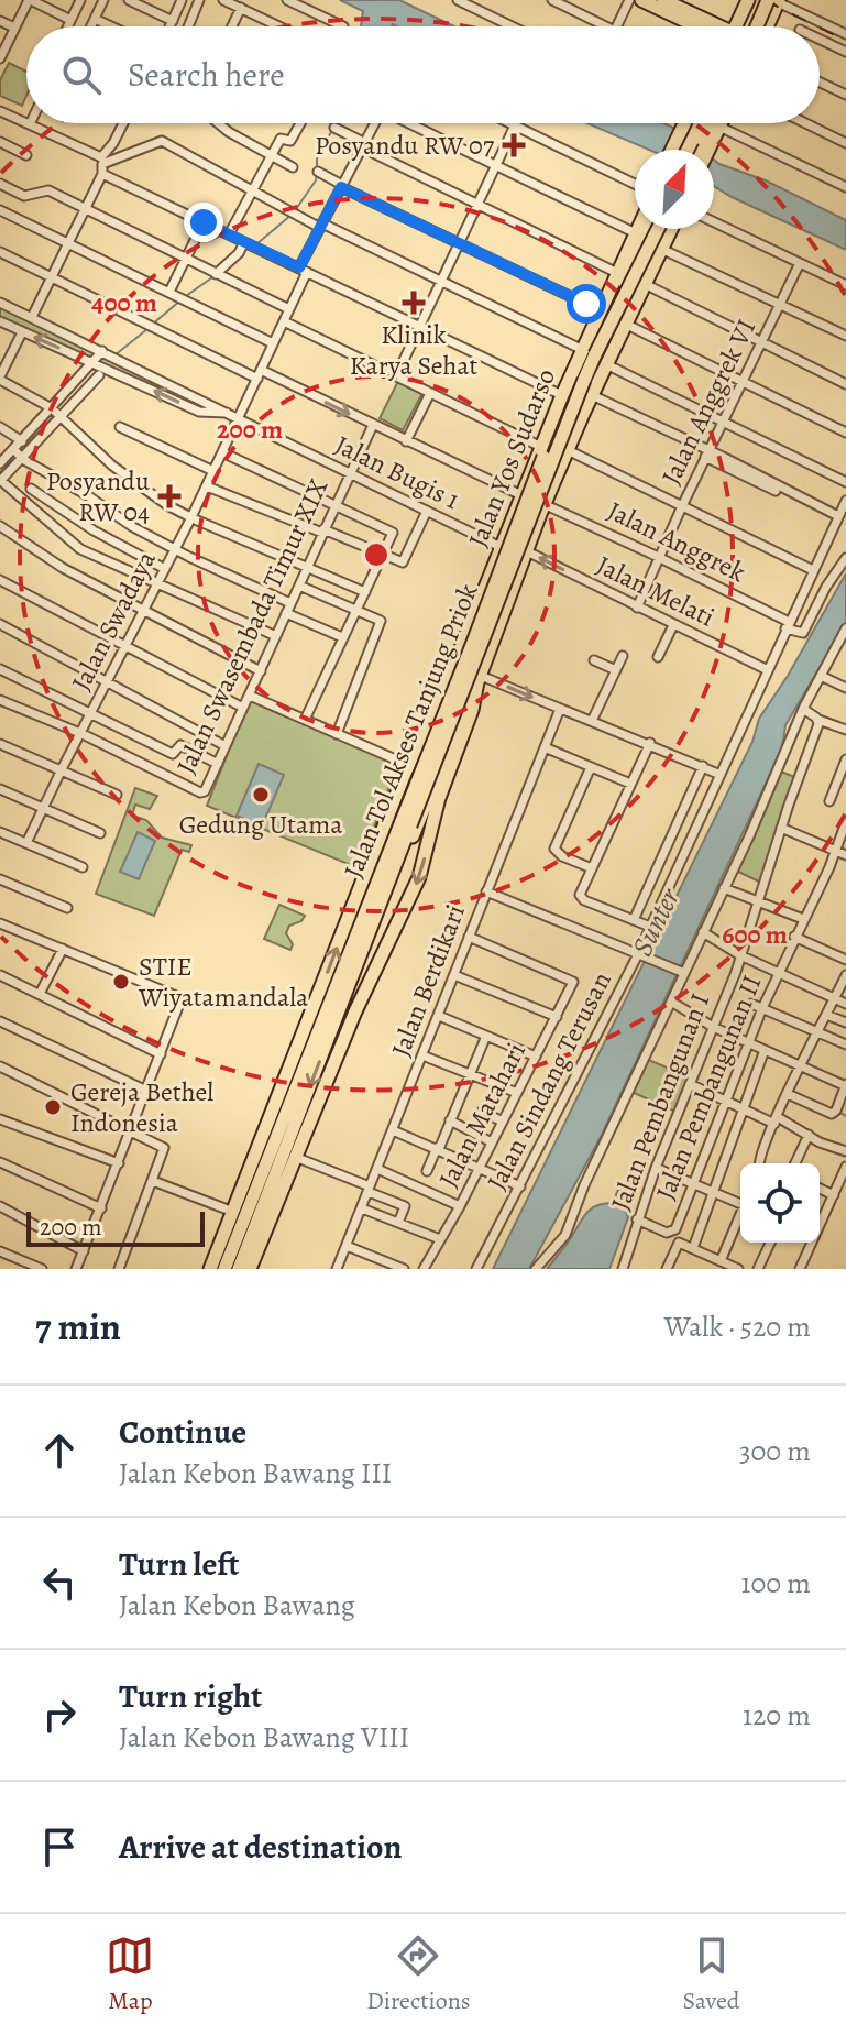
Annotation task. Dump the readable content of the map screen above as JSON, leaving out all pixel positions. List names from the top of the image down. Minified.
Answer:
{"streets":{"highway":["Jalan Yos Sudarso","Jalan Tol Akses Tanjung Priok"],"street":["Jalan Anggrek VI","Jalan Bugis 1","Jalan Anggrek","Jalan Melati","Jalan Swadaya","Jalan Swasembada Timur XIX","Jalan Berdikari","Jalan Sindang Terusan","Jalan Pembangunan II","Jalan Pembangunan I","Jalan Matahari"]},"crossings":[["Jalan Anggrek VI","Jalan Anggrek"],["Jalan Anggrek VI","Jalan Melati"],["Jalan Yos Sudarso","Jalan Bugis 1"],["Jalan Yos Sudarso","Jalan Anggrek"],["Jalan Yos Sudarso","Jalan Melati"],["Jalan Bugis 1","Jalan Swadaya"],["Jalan Bugis 1","Jalan Swasembada Timur XIX"],["Jalan Anggrek","Jalan Swadaya"],["Jalan Anggrek","Jalan Swasembada Timur XIX"],["Jalan Anggrek","Jalan Sindang Terusan"],["Jalan Melati","Jalan Sindang Terusan"],["Jalan Swadaya","Jalan Swasembada Timur XIX"],["Jalan Berdikari","Jalan Matahari"],["Jalan Pembangunan II","Jalan Pembangunan I"]],"one_way":["Jalan Melati"],"water":["Sunter"],"places":{"health":["Posyandu RW 07","Klinik Karya Sehat","Posyandu RW 04"],"other":["Gedung Utama","STIE Wiyatamandala","Gereja Bethel Indonesia"]},"scale_bar":"200 m","north":"top right","page":{"search":"Search here","scale":"200 m","heading":["7 min","Walk · 520 m"],"list":[["Continue","Jalan Kebon Bawang III","300 m"],["Turn left","Jalan Kebon Bawang","100 m"],["Turn right","Jalan Kebon Bawang VIII","120 m"],"Arrive at destination"],"nav":["Map","Directions","Saved"]},"rings":["400 m","200 m","600 m"]}
